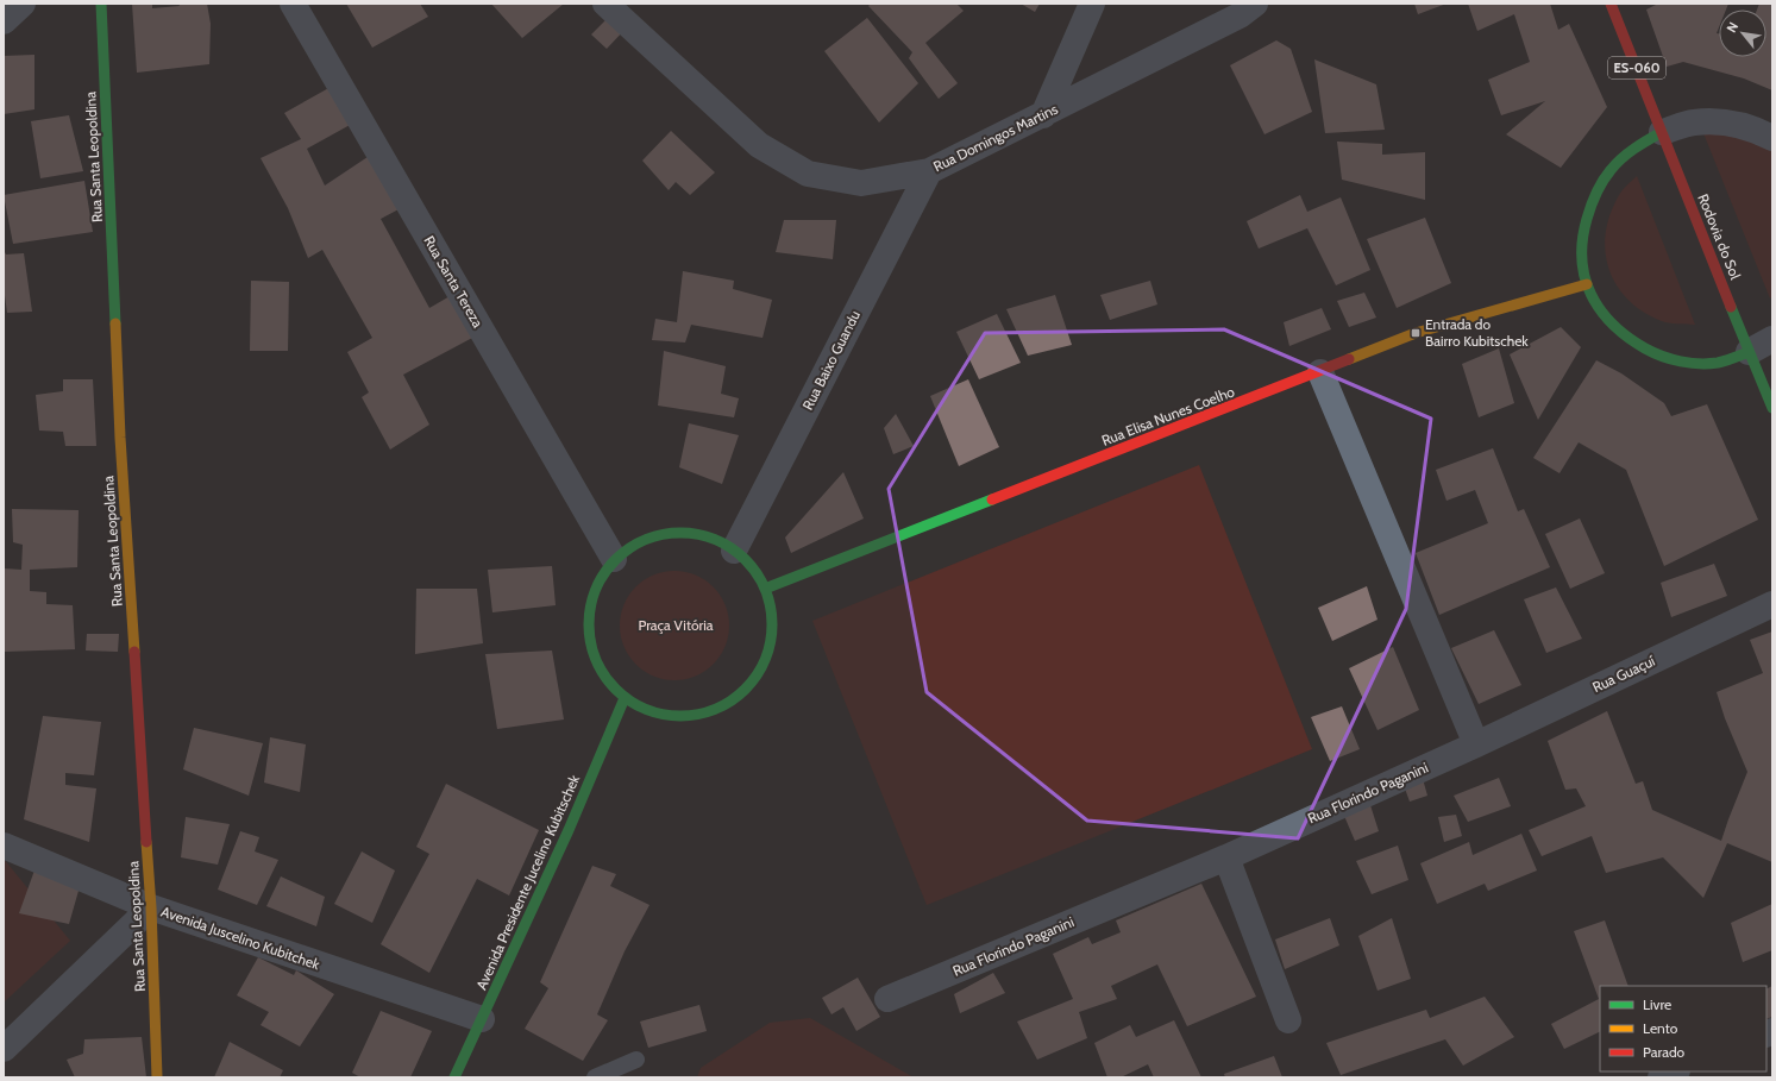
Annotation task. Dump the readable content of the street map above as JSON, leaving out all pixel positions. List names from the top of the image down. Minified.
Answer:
{"streets":{"street":["ES-060","Rua Domingos Martins","Rua Santa Leopoldina","Rodovia do Sol","Rua Santa Tereza","Rua Baixo Guandu","Rua Elisa Nunes Coelho","Rua Guaçuí","Rua Florindo Paganini","Avenida Presidente Jucelino Kubitschek","Avenida Juscelino Kubitchek"]},"crossings":[["ES-060","Rodovia do Sol"],["Rua Domingos Martins","Rua Baixo Guandu"],["Rua Santa Leopoldina","Avenida Juscelino Kubitchek"],["Rua Guaçuí","Rua Florindo Paganini"],["Avenida Presidente Jucelino Kubitschek","Avenida Juscelino Kubitchek"]],"parks":["Praça Vitória"],"places":{"transit":["Entrada do Bairro Kubitschek"]},"legend":["Livre","Lento","Parado"],"north":"top left"}
